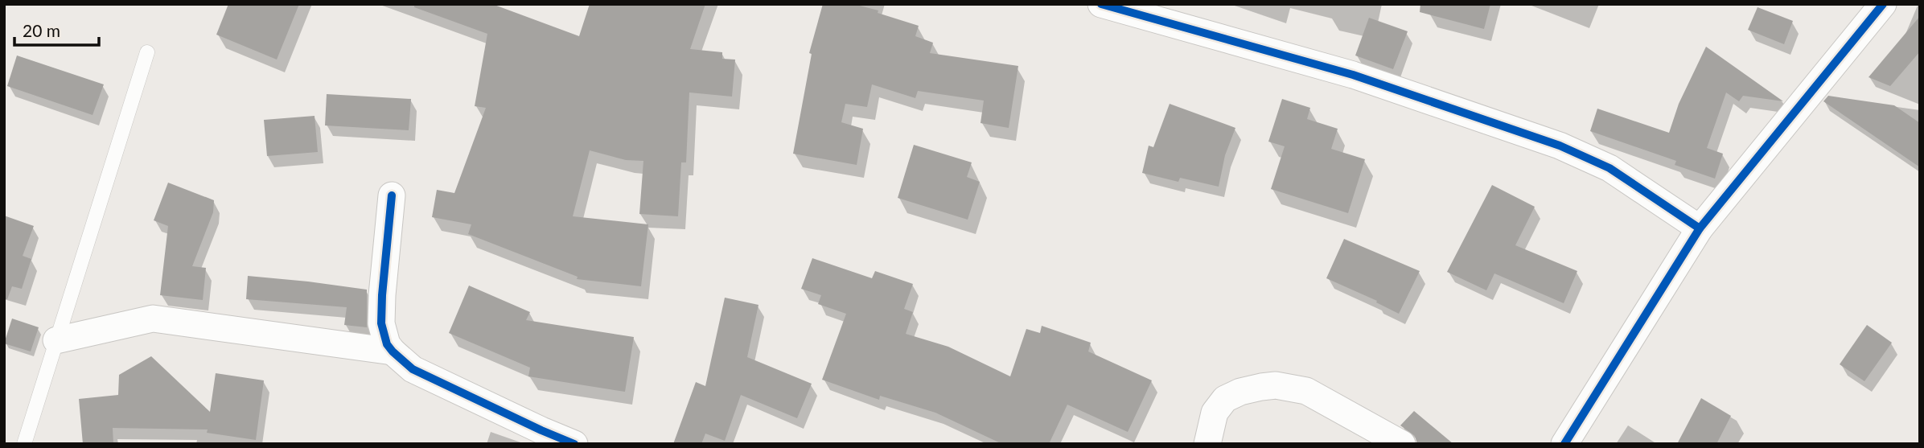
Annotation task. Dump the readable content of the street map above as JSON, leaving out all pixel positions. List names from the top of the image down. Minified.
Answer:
{"scale_bar":"20 m"}
